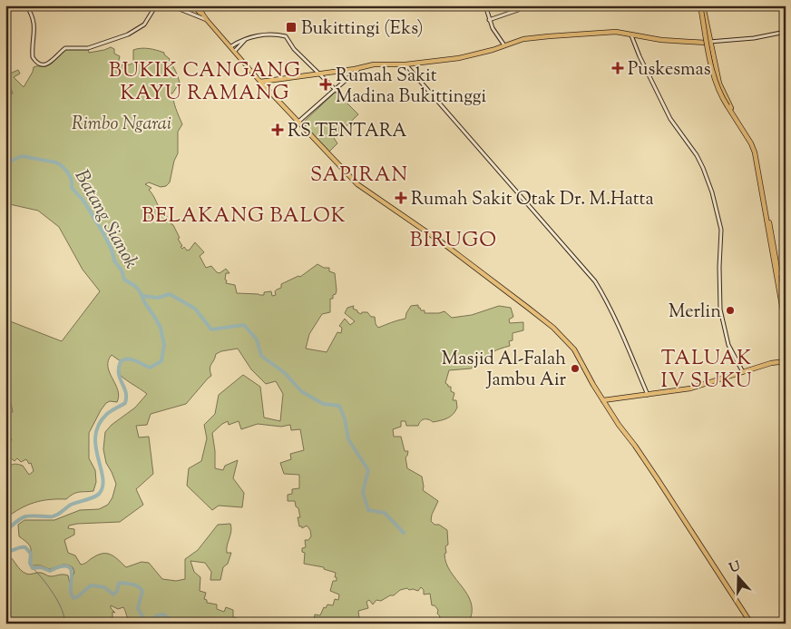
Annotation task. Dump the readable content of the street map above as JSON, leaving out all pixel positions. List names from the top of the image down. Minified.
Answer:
{"districts":["BUKIK CANGANG KAYU RAMANG","SAPIRAN","BELAKANG BALOK","BIRUGO","TALUAK IV SUKU"],"water":["Batang Sianok"],"parks":["Rimbo Ngarai"],"places":{"transit":["Bukittingi (Eks)"],"health":["Puskesmas","Rumah Sakit Madina Bukittinggi","RS TENTARA","Rumah Sakit Otak Dr. M.Hatta"],"other":["Merlin","Masjid Al-Falah Jambu Air"]},"north":"top"}
